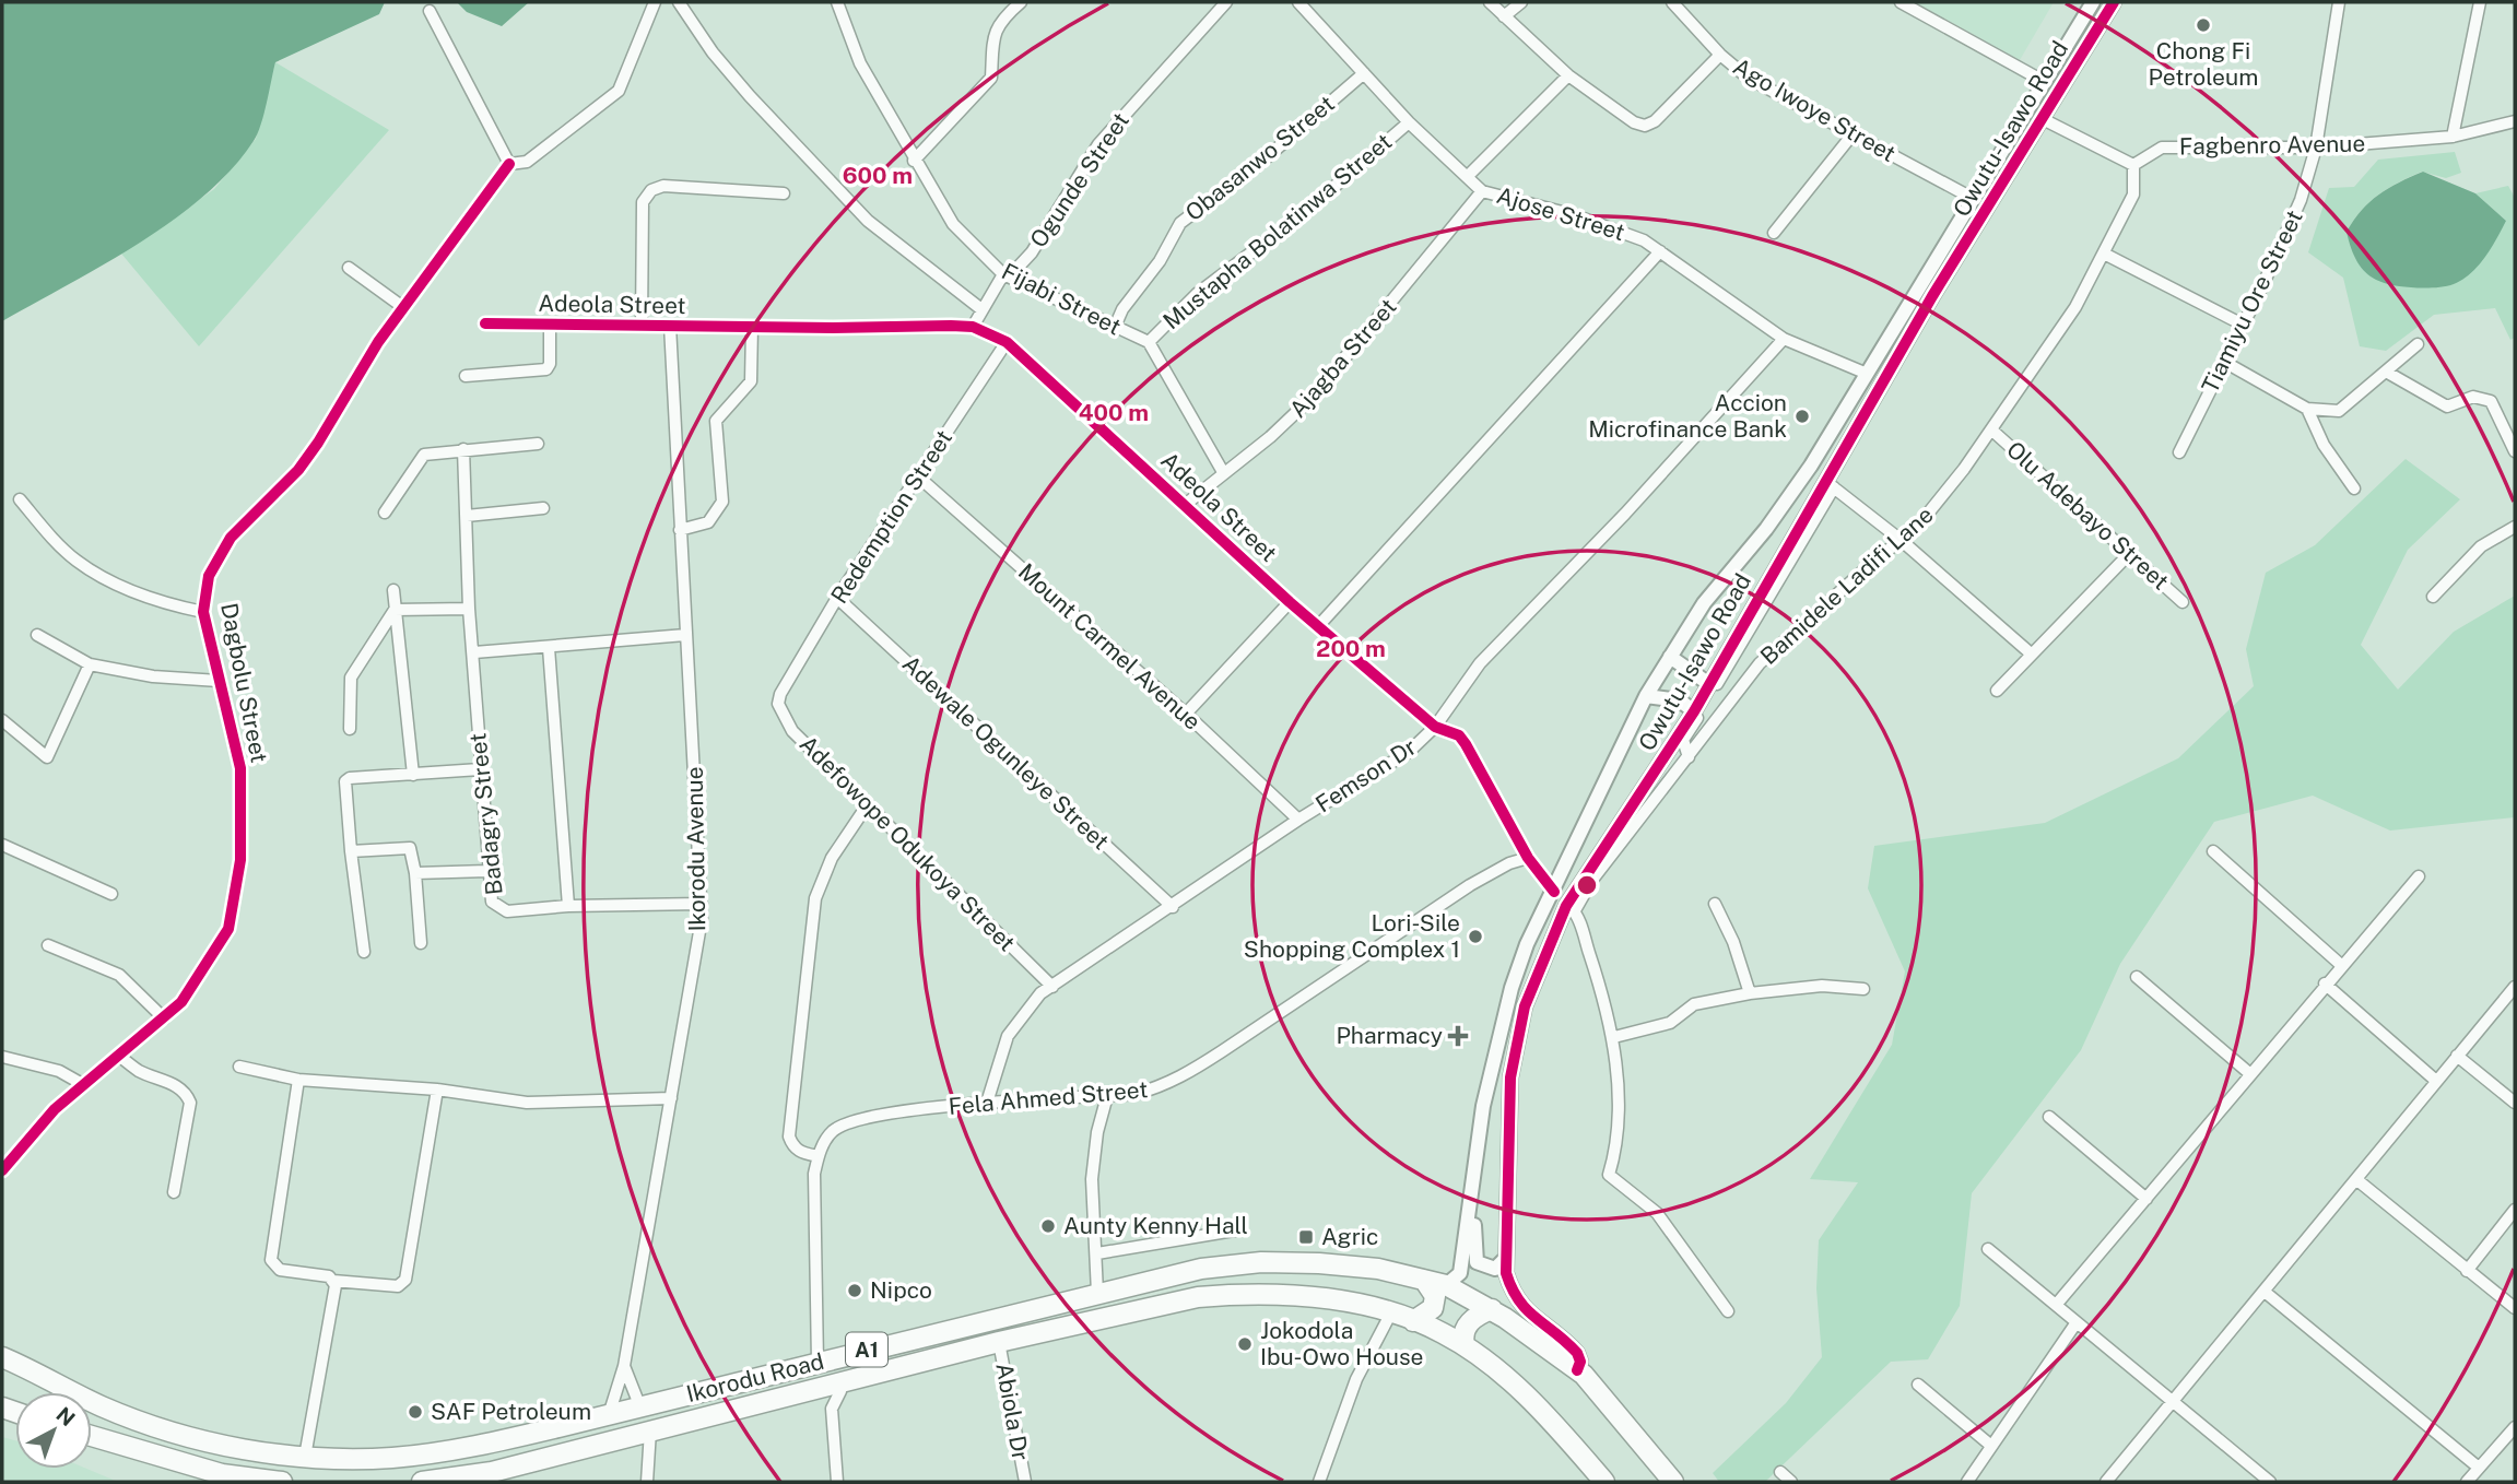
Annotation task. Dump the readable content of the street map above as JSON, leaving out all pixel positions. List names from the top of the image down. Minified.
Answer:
{"streets":{"highway":["A1","Ikorodu Road"],"street":["Ago Iwoye Street","Owutu-Isawo Road","Fagbenro Avenue","Obasanwo Street","Ogunde Street","Ajose Street","Mustapha Bolatinwa Street","Fijabi Street","Tiamiyu Ore Street","Adeola Street","Ajagba Street","Olu Adebayo Street","Redemption Street","Bamidele Ladifi Lane","Mount Carmel Avenue","Dagbolu Street","Adewale Ogunleye Street","Femson Dr","Badagry Street","Adefowope Odukoya Street","Ikorodu Avenue","Fela Ahmed Street","Abiola Dr"]},"crossings":[["Ago Iwoye Street","Owutu-Isawo Road"],["Owutu-Isawo Road","Ajose Street"],["Owutu-Isawo Road","Adeola Street"],["Owutu-Isawo Road","Bamidele Ladifi Lane"],["Owutu-Isawo Road","Ikorodu Road"],["Fagbenro Avenue","Tiamiyu Ore Street"],["Fagbenro Avenue","Bamidele Ladifi Lane"],["Obasanwo Street","Ajose Street"],["Obasanwo Street","Fijabi Street"],["Ogunde Street","Fijabi Street"],["Ogunde Street","Adeola Street"],["Ajose Street","Mustapha Bolatinwa Street"],["Ajose Street","Ajagba Street"],["Ajose Street","Femson Dr"],["Mustapha Bolatinwa Street","Fijabi Street"],["Fijabi Street","Ajagba Street"],["Adeola Street","Ajagba Street"],["Adeola Street","Redemption Street"],["Adeola Street","Femson Dr"],["Adeola Street","Ikorodu Avenue"],["Adeola Street","Fela Ahmed Street"],["Olu Adebayo Street","Bamidele Ladifi Lane"],["Redemption Street","Mount Carmel Avenue"],["Redemption Street","Adewale Ogunleye Street"],["Redemption Street","Adefowope Odukoya Street"],["Mount Carmel Avenue","Femson Dr"],["Adewale Ogunleye Street","Femson Dr"],["Femson Dr","Adefowope Odukoya Street"],["Femson Dr","Fela Ahmed Street"],["Badagry Street","Ikorodu Avenue"],["Ikorodu Avenue","Ikorodu Road"],["Ikorodu Road","Abiola Dr"]],"places":{"other":["Chong Fi Petroleum","Accion Microfinance Bank","Lori-Sile Shopping Complex 1","Aunty Kenny Hall","Nipco","Jokodola Ibu-Owo House","SAF Petroleum"],"health":["Pharmacy"],"transit":["Agric"]},"north":"top right","rings":["600 m","400 m","200 m"]}
